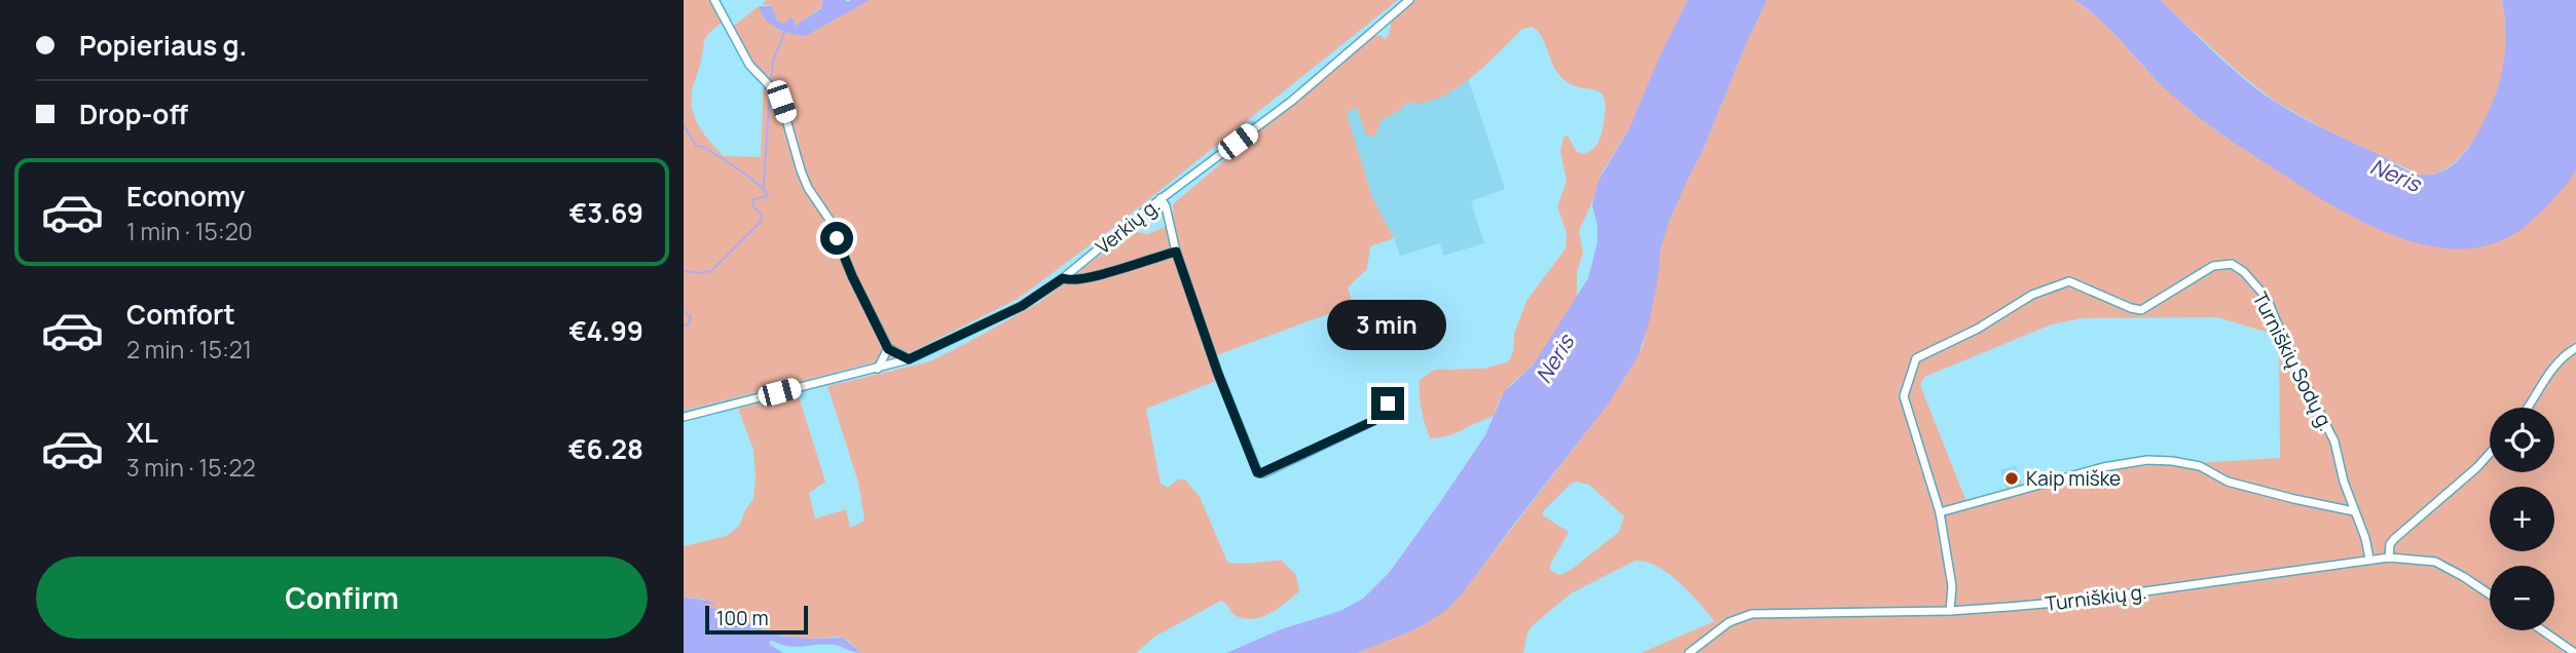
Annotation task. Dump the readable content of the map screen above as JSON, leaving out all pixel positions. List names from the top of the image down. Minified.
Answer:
{"streets":{"street":["Verkių g.","Turniškių Sodų g.","Turniškių g."]},"crossings":[["Turniškių Sodų g.","Turniškių g."]],"water":["Neris"],"places":["Kaip miške"],"scale_bar":"100 m","page":{"banner":["Popieriaus g.","Drop-off"],"list":[{"name":"Economy","note":"1 min · 15:20","value":"€3.69"},{"name":"Comfort","note":"2 min · 15:21","value":"€4.99"},{"name":"XL","note":"3 min · 15:22","value":"€6.28"}],"bubble":"3 min","map_buttons":["+","−"],"buttons":"Confirm","scale":"100 m"}}
